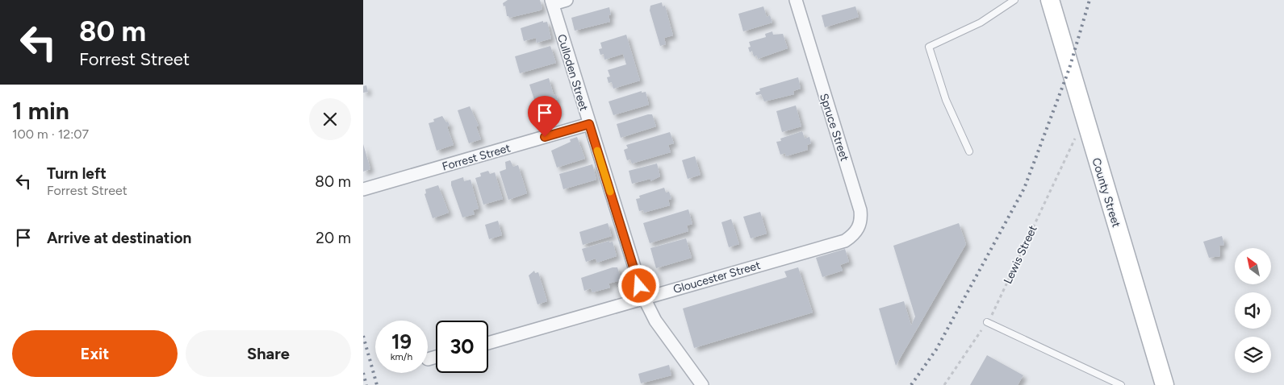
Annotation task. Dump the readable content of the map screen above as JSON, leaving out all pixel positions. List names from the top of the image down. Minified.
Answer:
{"streets":{"street":["Culloden Street","Spruce Street","Forrest Street","County Street","Gloucester Street"],"path":["Lewis Street"]},"crossings":[["Culloden Street","Forrest Street"],["Culloden Street","Gloucester Street"],["Spruce Street","Gloucester Street"],["County Street","Lewis Street"]],"north":"top left","page":{"turn":["80 m","Forrest Street"],"heading":["1 min","100 m · 12:07"],"list":[{"name":"Turn left","note":"Forrest Street","value":"80 m"},{"name":"Arrive at destination","value":"20 m"}],"speed":"19 km/h","limit":"30","buttons":["Exit","Share"]}}
